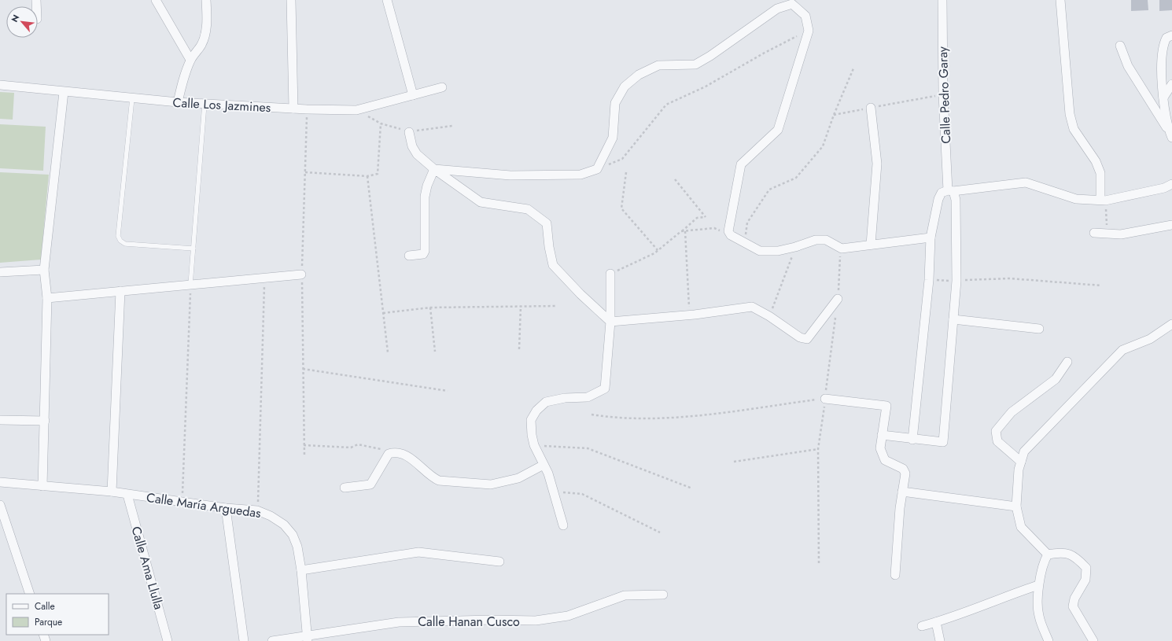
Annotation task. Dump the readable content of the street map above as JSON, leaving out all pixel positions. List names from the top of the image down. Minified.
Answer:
{"streets":{"street":["Calle Pedro Garay","Calle Los Jazmines","Calle María Arguedas","Calle Ama Llulla","Calle Hanan Cusco"]},"crossings":[["Calle María Arguedas","Calle Ama Llulla"],["Calle María Arguedas","Calle Hanan Cusco"]],"legend":["Calle","Parque"],"north":"top left"}
